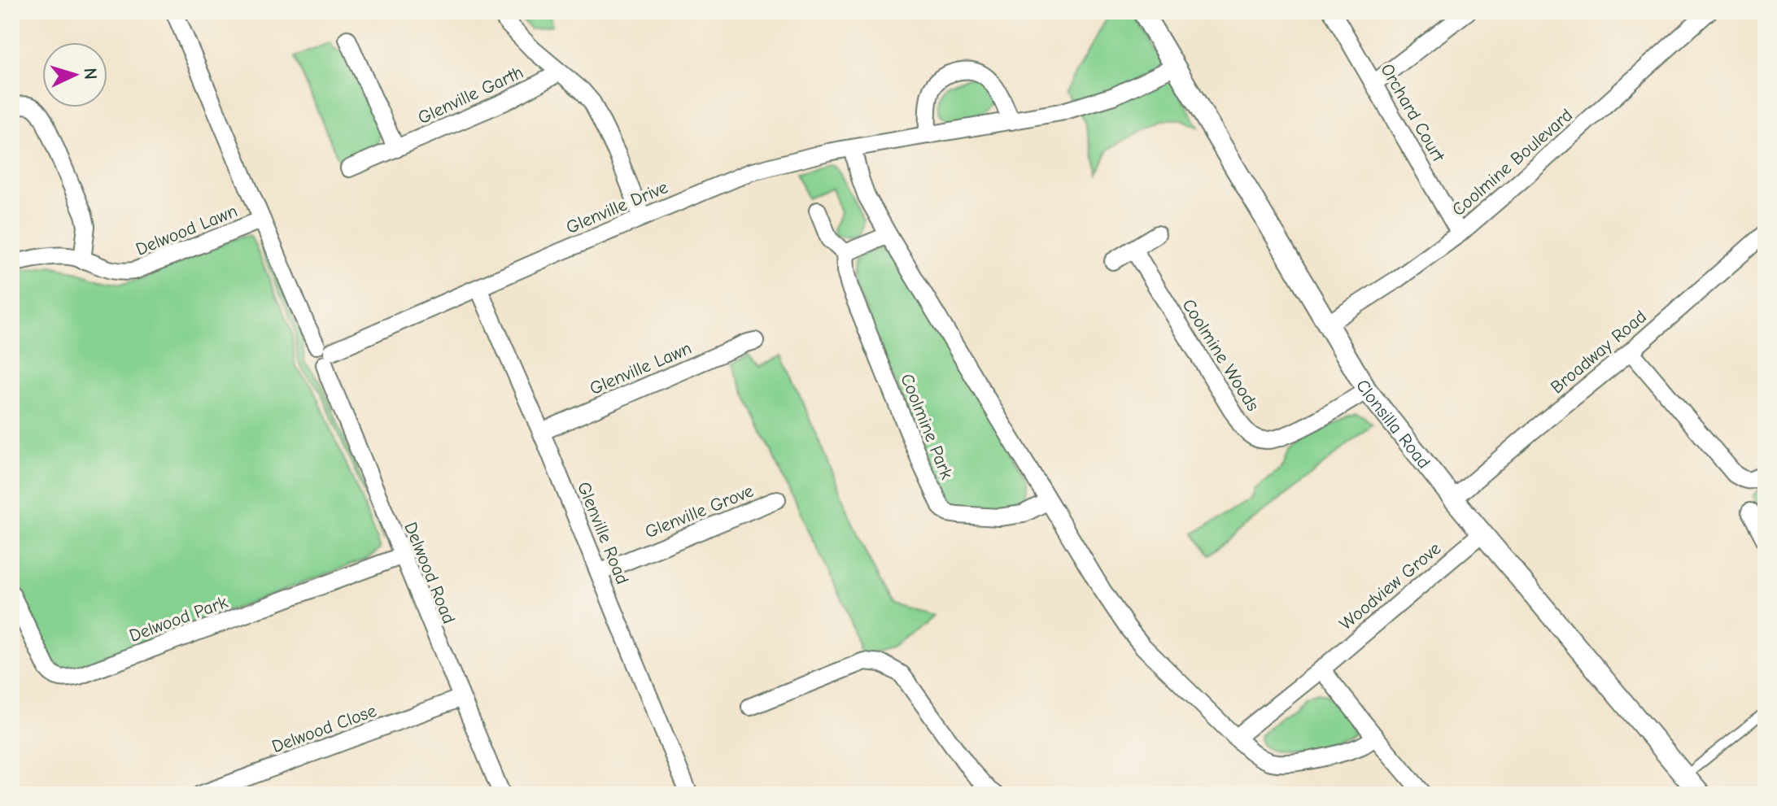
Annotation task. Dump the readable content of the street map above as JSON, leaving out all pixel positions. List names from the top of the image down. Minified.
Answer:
{"streets":{"street":["Glenville Garth","Orchard Court","Coolmine Boulevard","Glenville Drive","Delwood Lawn","Broadway Road","Coolmine Woods","Glenville Lawn","Clonsilla Road","Coolmine Park","Glenville Grove","Glenville Road","Delwood Road","Woodview Grove","Delwood Park","Delwood Close"]},"crossings":[["Orchard Court","Coolmine Boulevard"],["Coolmine Boulevard","Clonsilla Road"],["Glenville Drive","Clonsilla Road"],["Glenville Drive","Glenville Road"],["Glenville Drive","Delwood Road"],["Delwood Lawn","Delwood Road"],["Broadway Road","Clonsilla Road"],["Coolmine Woods","Clonsilla Road"],["Glenville Lawn","Glenville Road"],["Clonsilla Road","Woodview Grove"],["Glenville Grove","Glenville Road"],["Delwood Road","Delwood Park"],["Delwood Road","Delwood Close"]],"north":"right"}
